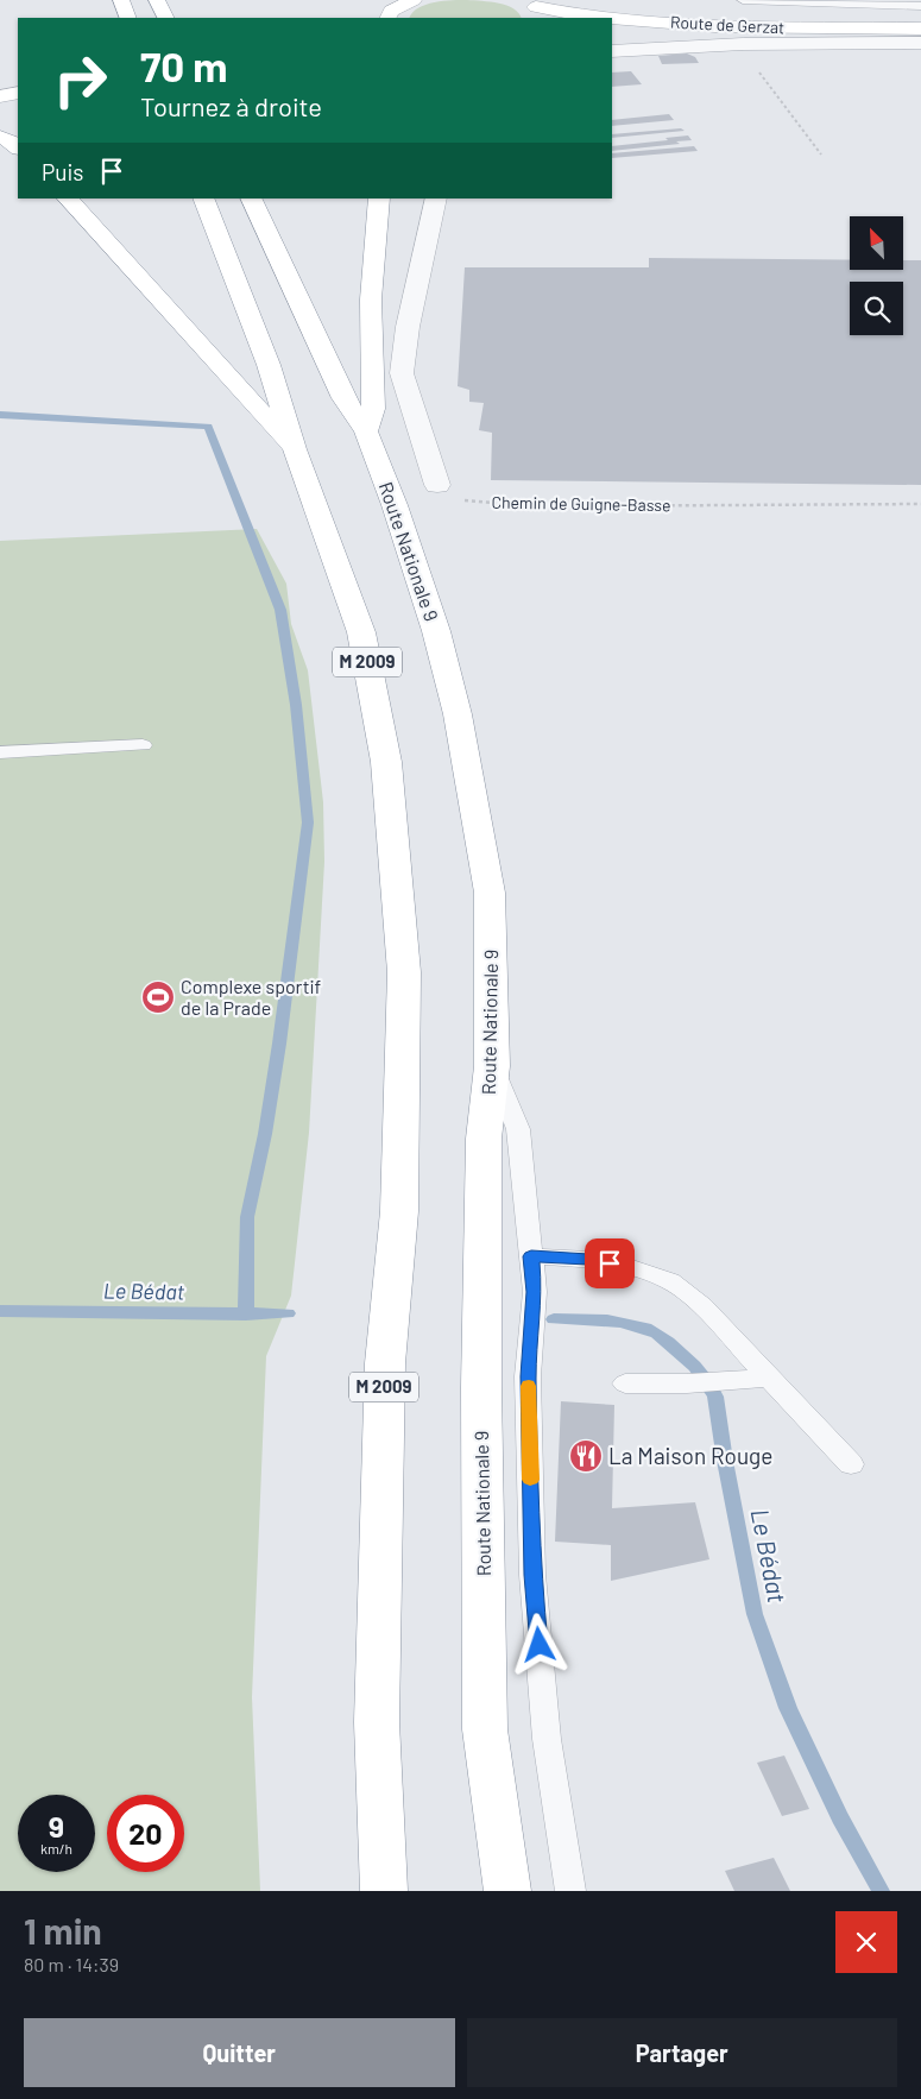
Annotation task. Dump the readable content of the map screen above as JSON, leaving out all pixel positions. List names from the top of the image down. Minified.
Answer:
{"streets":{"main road":["Route de Gerzat","Route Nationale 9","M 2009"],"path":["Chemin de Guigne-Basse"]},"water":["Le Bédat"],"places":{"sports":["Complexe sportif de la Prade"],"restaurant":["La Maison Rouge"]},"north":"top left","page":{"turn":["70 m","Tournez à droite"],"then":"Puis","speed":"9 km/h","limit":"20","heading":["1 min","80 m · 14:39"],"buttons":["Quitter","Partager"]}}
